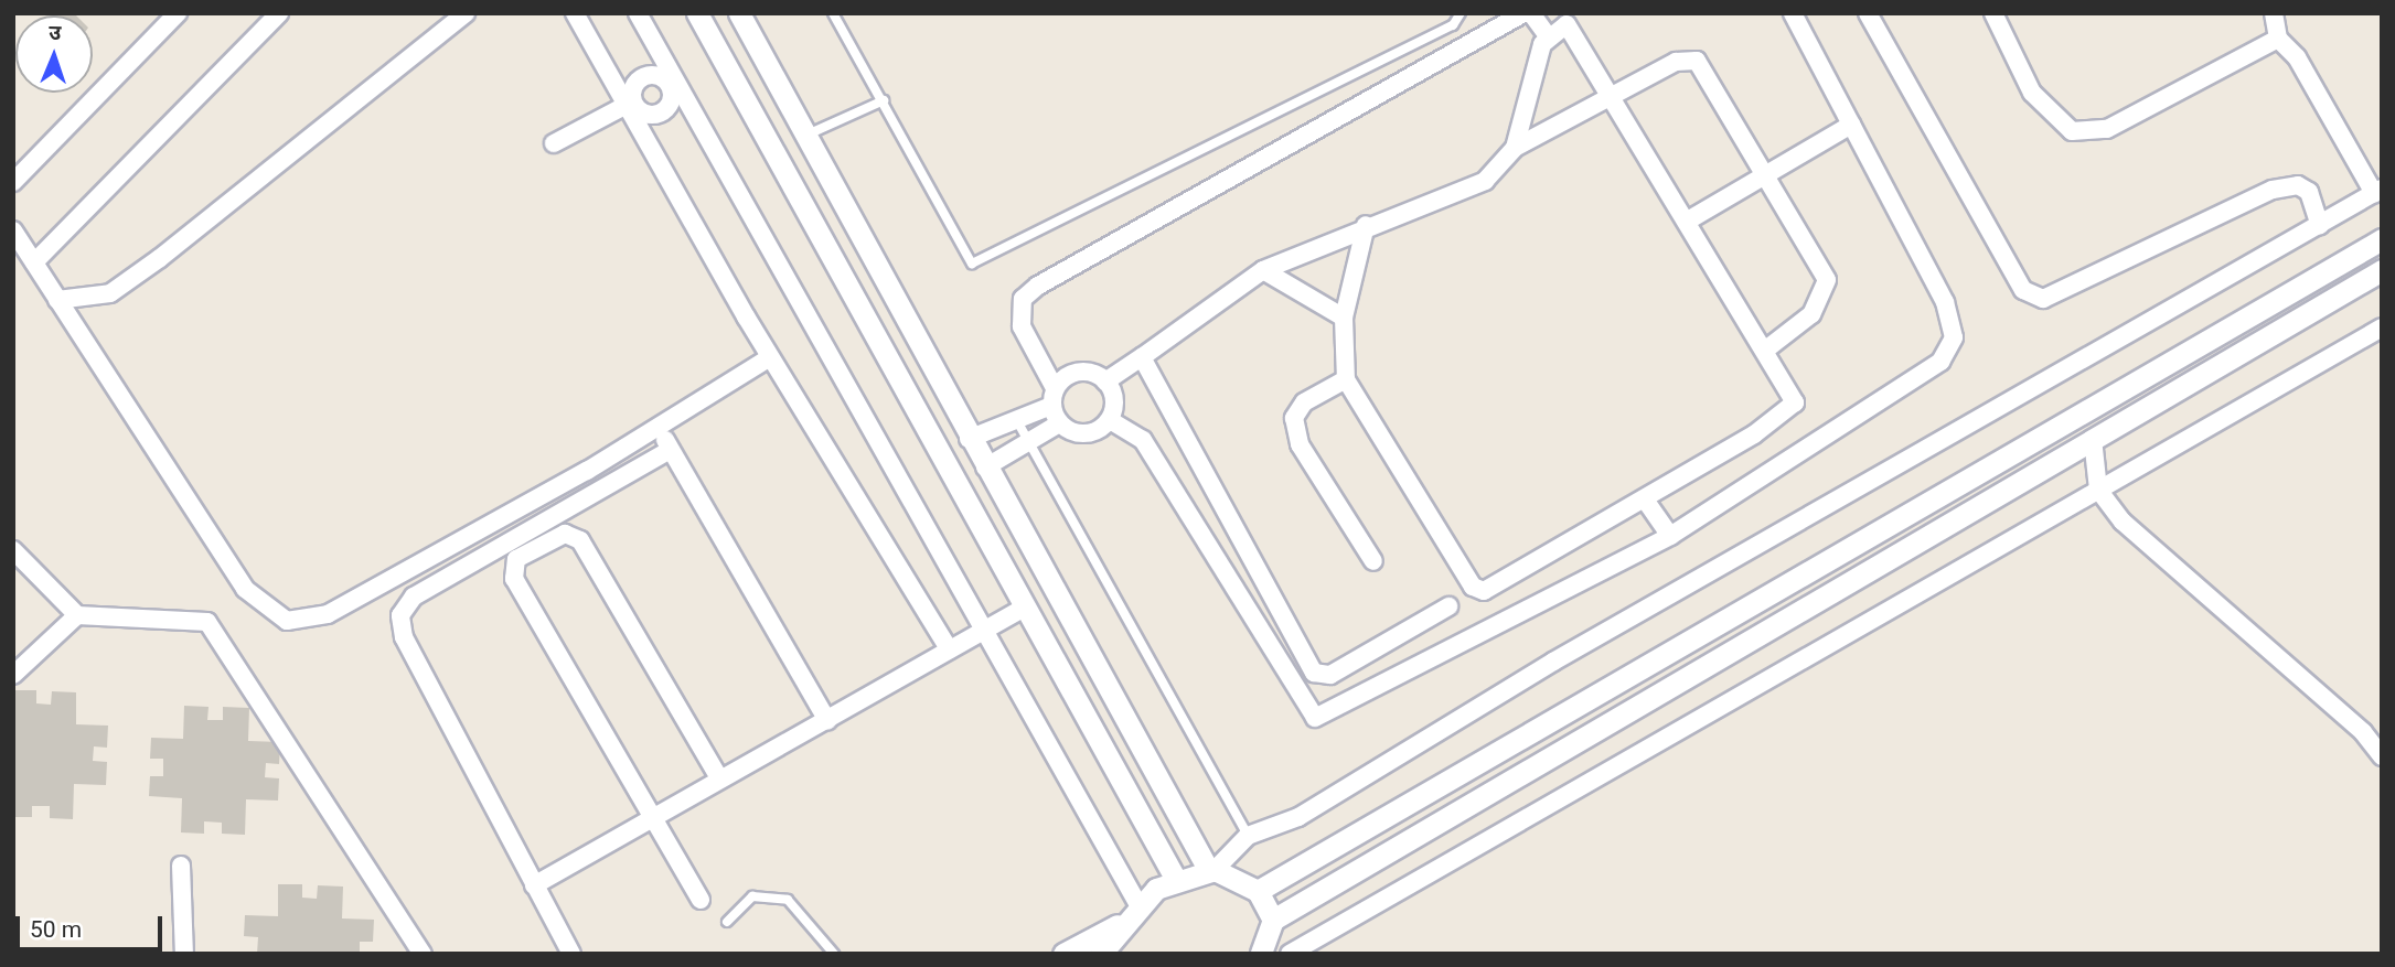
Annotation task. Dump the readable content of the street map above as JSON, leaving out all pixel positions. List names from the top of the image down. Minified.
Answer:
{"scale_bar":"50 m","north":"top"}
